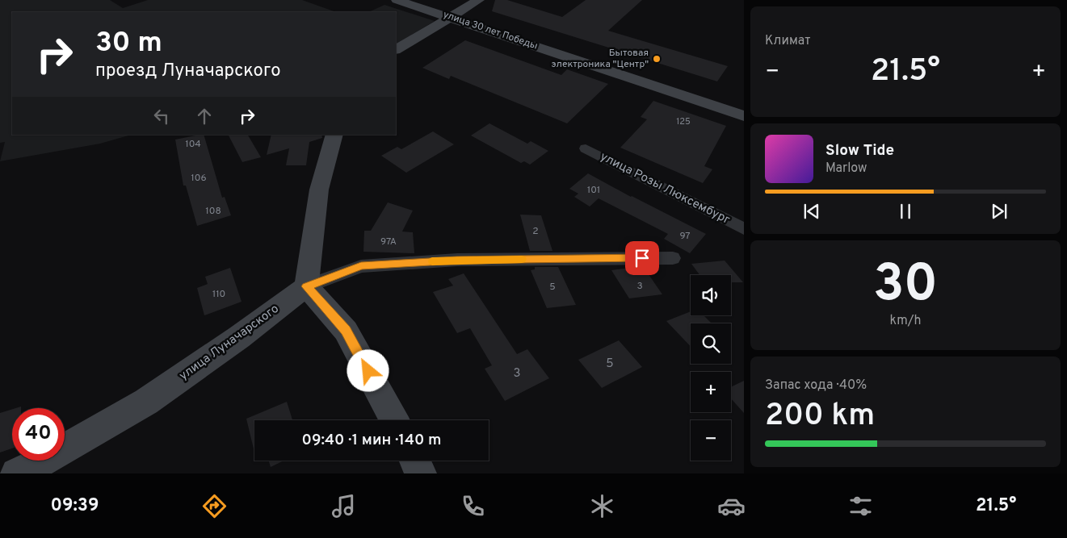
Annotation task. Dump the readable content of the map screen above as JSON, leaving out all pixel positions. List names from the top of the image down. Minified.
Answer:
{"streets":{"street":["улица 30 лет Победы","улица Розы Люксембург","улица Луначарского"]},"places":["Бытовая электроника \"Центр\""],"house_numbers":["125","104","106","101","108","2","97","97А","3","5","110","5","3"],"page":{"tile":["Климат",["30","km/h"],["Запас хода · 40%","200 km"]],"turn":["30 m","проезд Луначарского"],"heat":["−","21.5°","+"],"song":["Slow Tide","Marlow"],"map_buttons":["+","−"],"limit":"40","trip":"09:40 · 1 мин · 140 m","tabs":["09:39","21.5°"]}}
